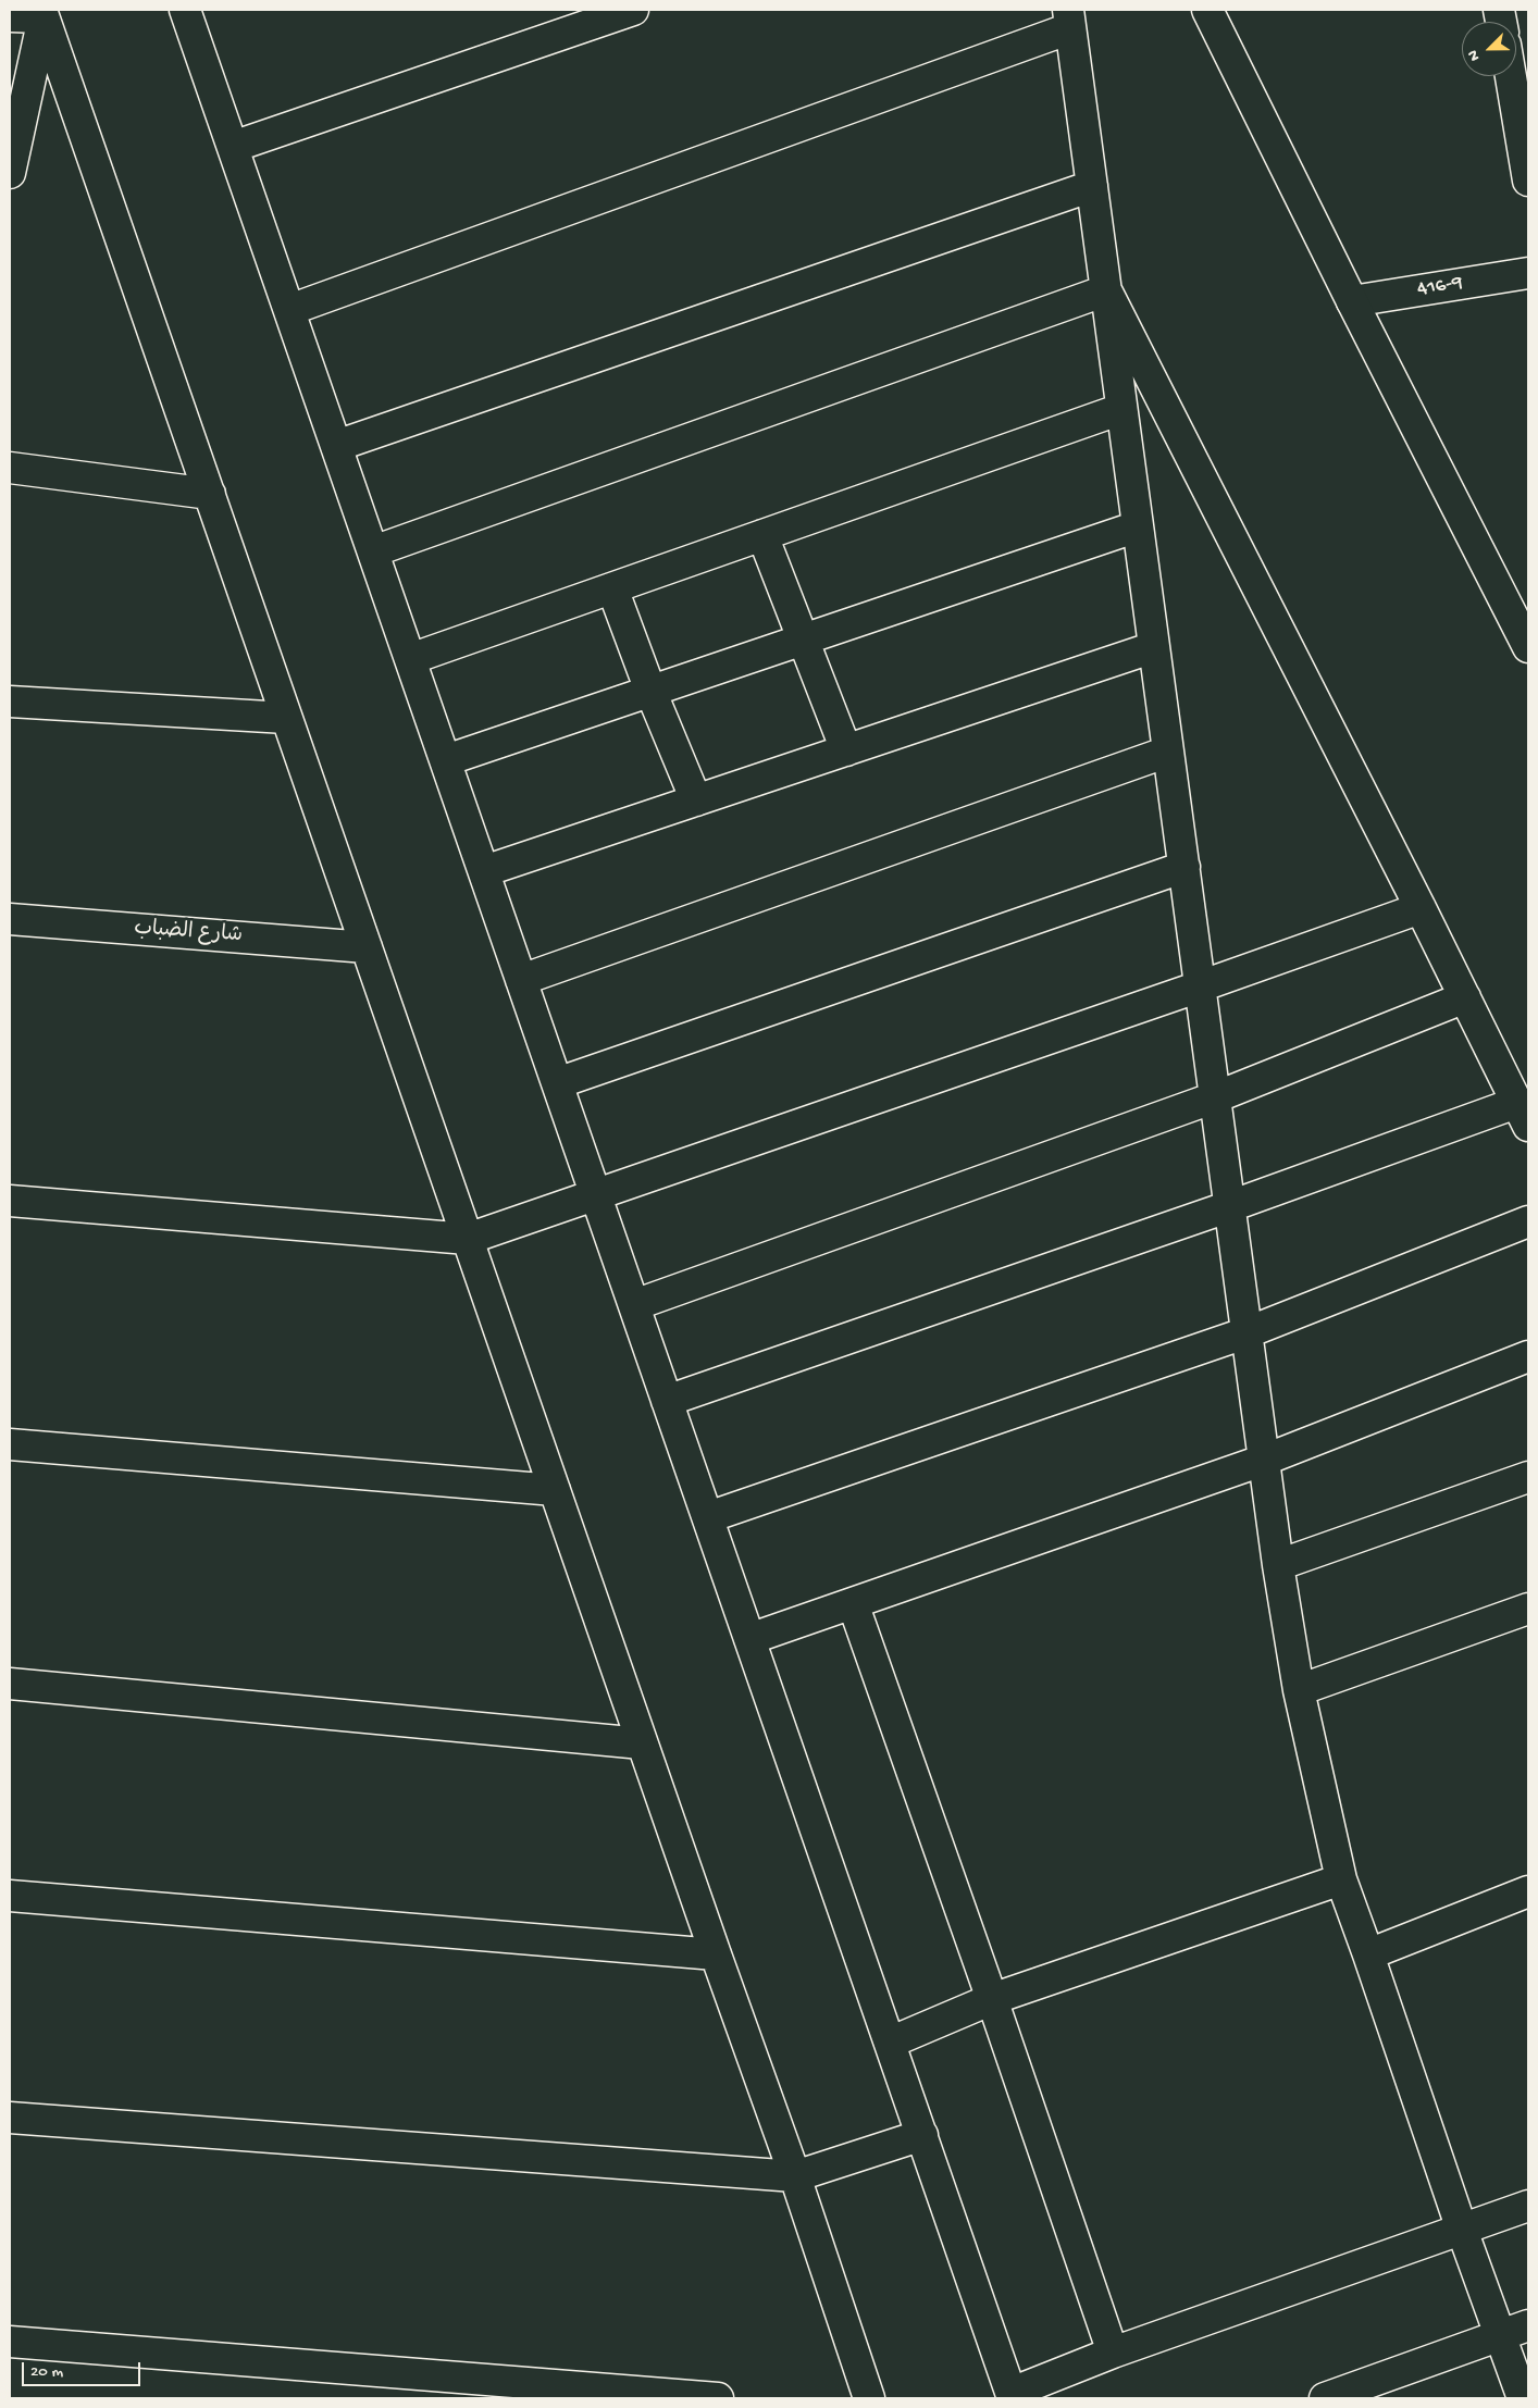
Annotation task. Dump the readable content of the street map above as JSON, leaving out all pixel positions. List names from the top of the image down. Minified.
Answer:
{"streets":{"street":["416-9","شارع الضباب"]},"scale_bar":"20 m","north":"bottom left"}
